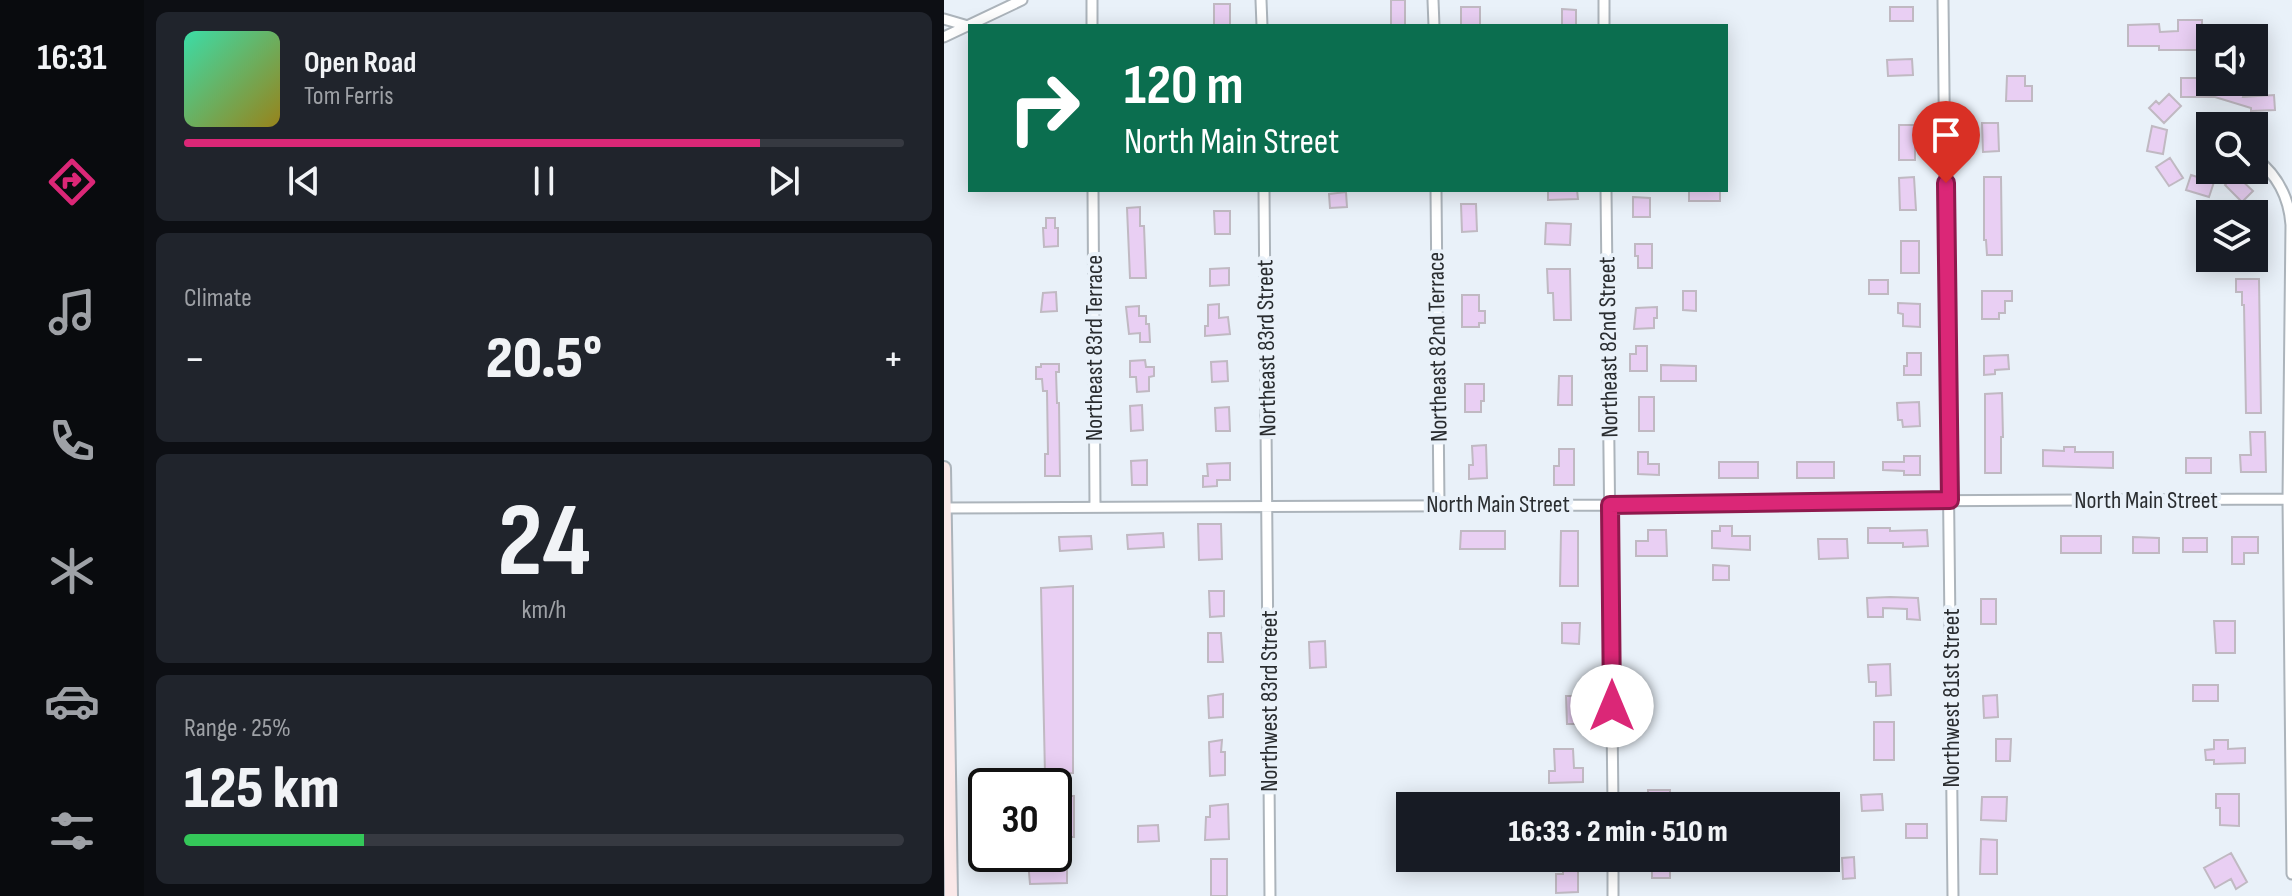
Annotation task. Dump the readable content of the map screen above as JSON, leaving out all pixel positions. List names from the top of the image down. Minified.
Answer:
{"streets":{"street":["Northeast 82nd Terrace","Northeast 82nd Street","Northeast 83rd Terrace","Northeast 83rd Street","North Main Street","Northwest 81st Street","Northwest 83rd Street"]},"crossings":[["Northeast 82nd Terrace","North Main Street"],["Northeast 82nd Street","North Main Street"],["Northeast 83rd Terrace","North Main Street"],["Northeast 83rd Street","North Main Street"],["Northeast 83rd Street","Northwest 83rd Street"],["North Main Street","Northwest 81st Street"],["North Main Street","Northwest 83rd Street"]],"page":{"tabs":"16:31","turn":["120 m","North Main Street"],"song":["Open Road","Tom Ferris"],"tile":["Climate",["24","km/h"],["Range · 25%","125 km"]],"heat":["−","20.5°","+"],"limit":"30","trip":"16:33 · 2 min · 510 m"}}
